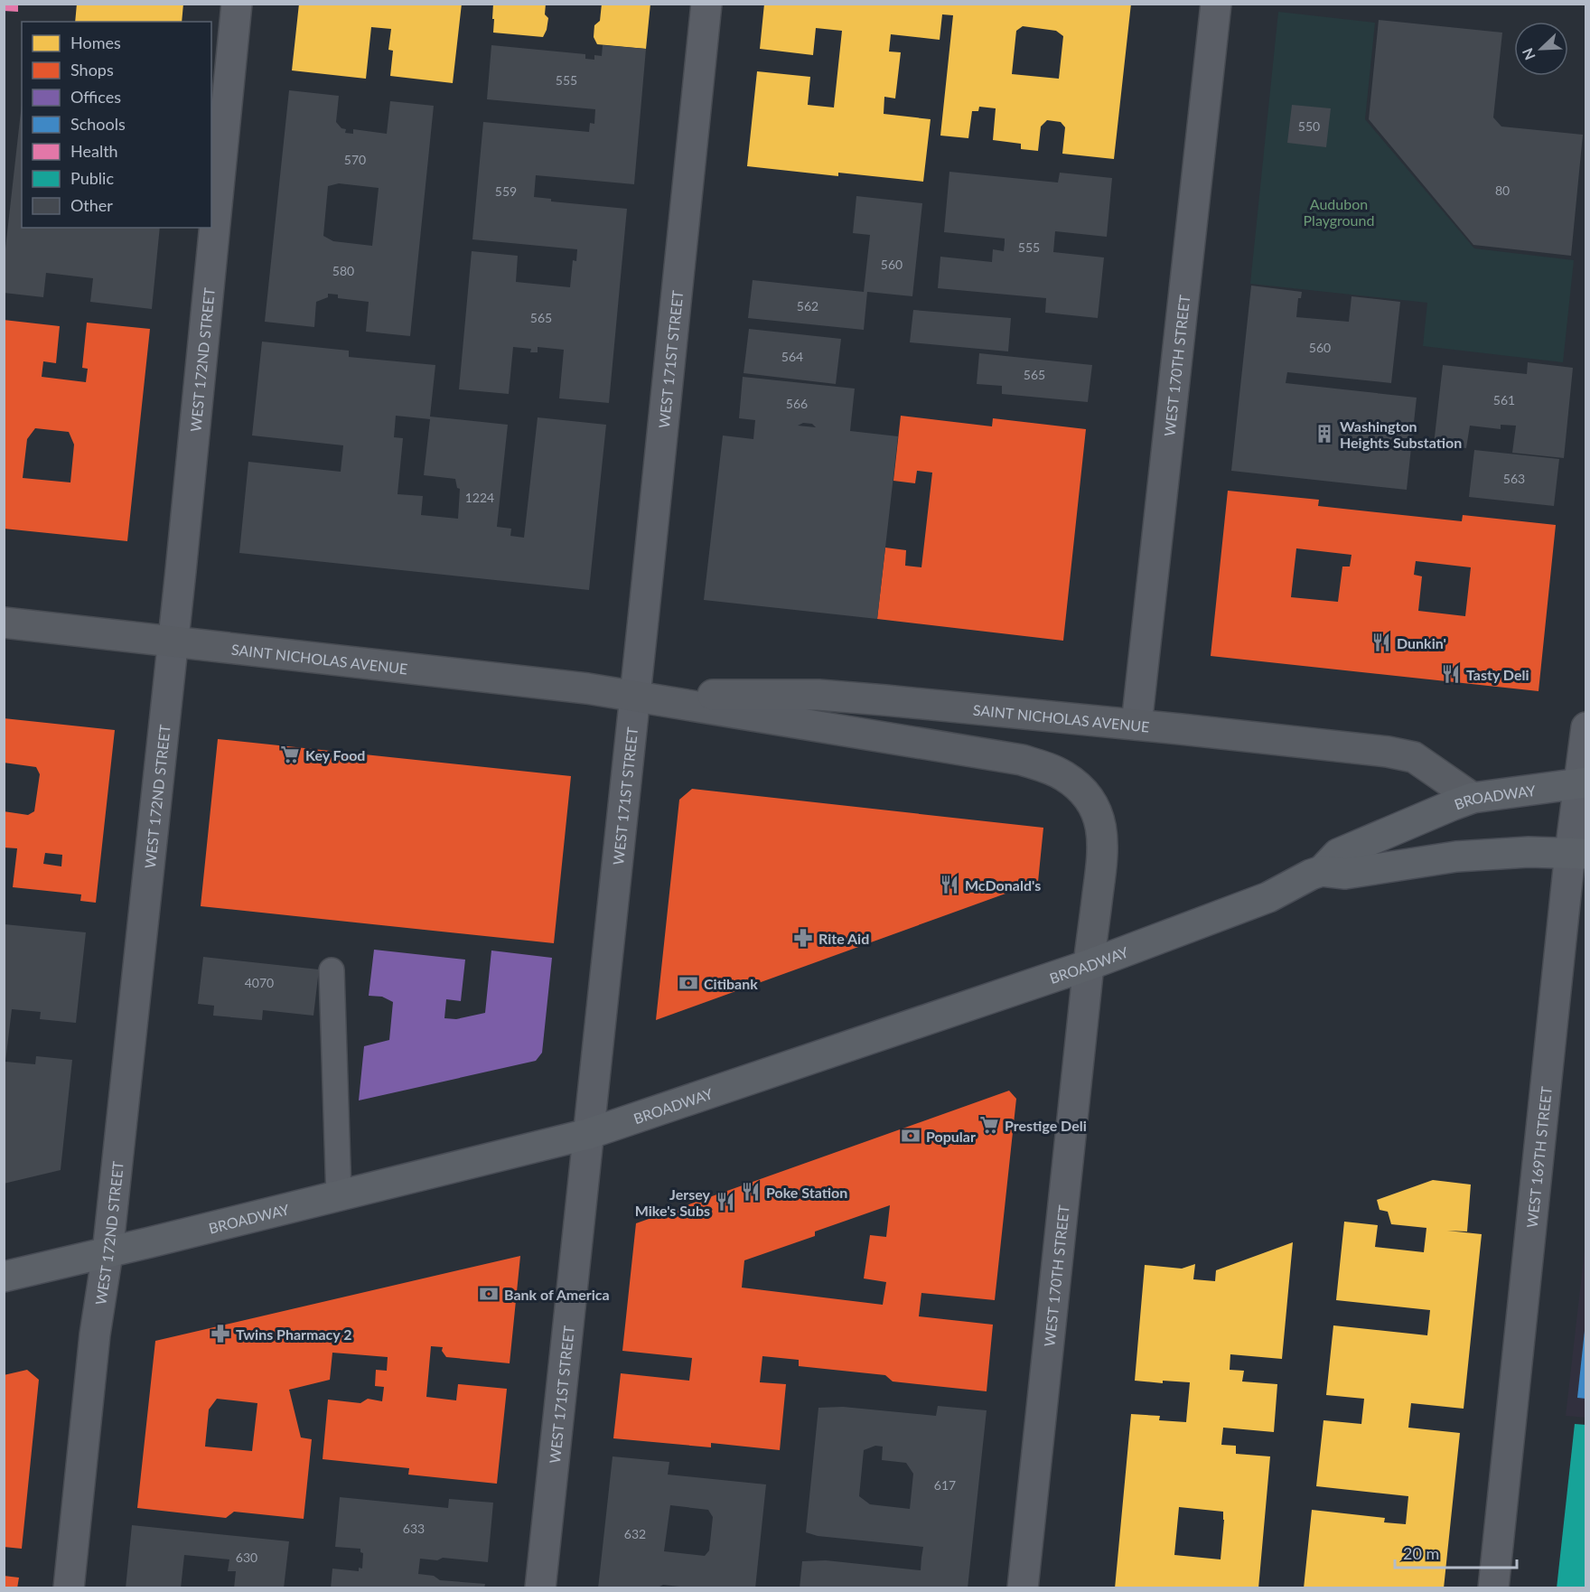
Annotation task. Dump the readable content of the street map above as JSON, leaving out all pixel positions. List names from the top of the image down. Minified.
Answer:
{"streets":{"main road":["SAINT NICHOLAS AVENUE","BROADWAY"],"street":["WEST 172ND STREET","WEST 171ST STREET","WEST 170TH STREET","WEST 169TH STREET"]},"crossings":[["WEST 172ND STREET","SAINT NICHOLAS AVENUE"],["WEST 172ND STREET","BROADWAY"],["WEST 171ST STREET","SAINT NICHOLAS AVENUE"],["WEST 171ST STREET","BROADWAY"],["WEST 170TH STREET","SAINT NICHOLAS AVENUE"],["WEST 170TH STREET","BROADWAY"],["SAINT NICHOLAS AVENUE","BROADWAY"],["BROADWAY","WEST 169TH STREET"]],"parks":["Audubon Playground"],"places":{"building":["Washington Heights Substation"],"restaurant":["Dunkin'","Tasty Deli","McDonald's","Poke Station","Jersey Mike's Subs"],"supermarket":["Key Food","Prestige Deli"],"pharmacy":["Rite Aid","Twins Pharmacy 2"],"bank":["Citibank","Popular","Bank of America"]},"house_numbers":["555","550","570","80","559","555","560","580","562","565","560","564","565","561","566","563","1224","4070","617","633","632","630"],"legend":["Homes","Shops","Offices","Schools","Health","Public","Other"],"scale_bar":"20 m","north":"bottom left"}
